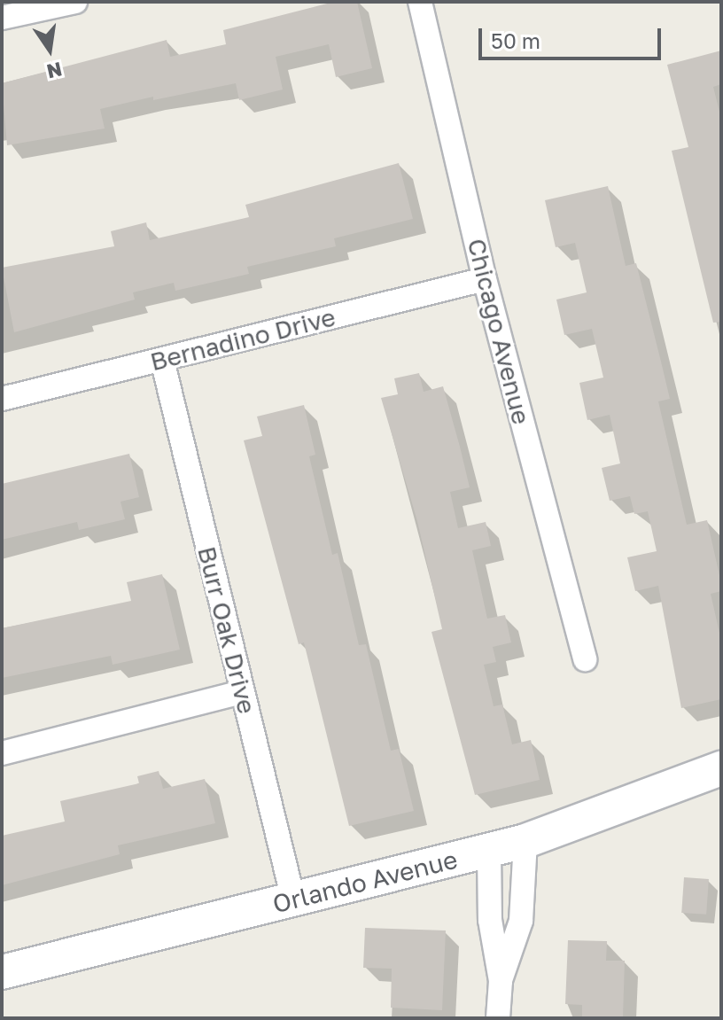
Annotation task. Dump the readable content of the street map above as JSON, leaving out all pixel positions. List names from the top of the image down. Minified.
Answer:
{"streets":{"street":["Chicago Avenue","Bernadino Drive","Burr Oak Drive","Orlando Avenue"]},"crossings":[["Chicago Avenue","Bernadino Drive"],["Bernadino Drive","Burr Oak Drive"],["Burr Oak Drive","Orlando Avenue"]],"scale_bar":"50 m","north":"bottom"}
